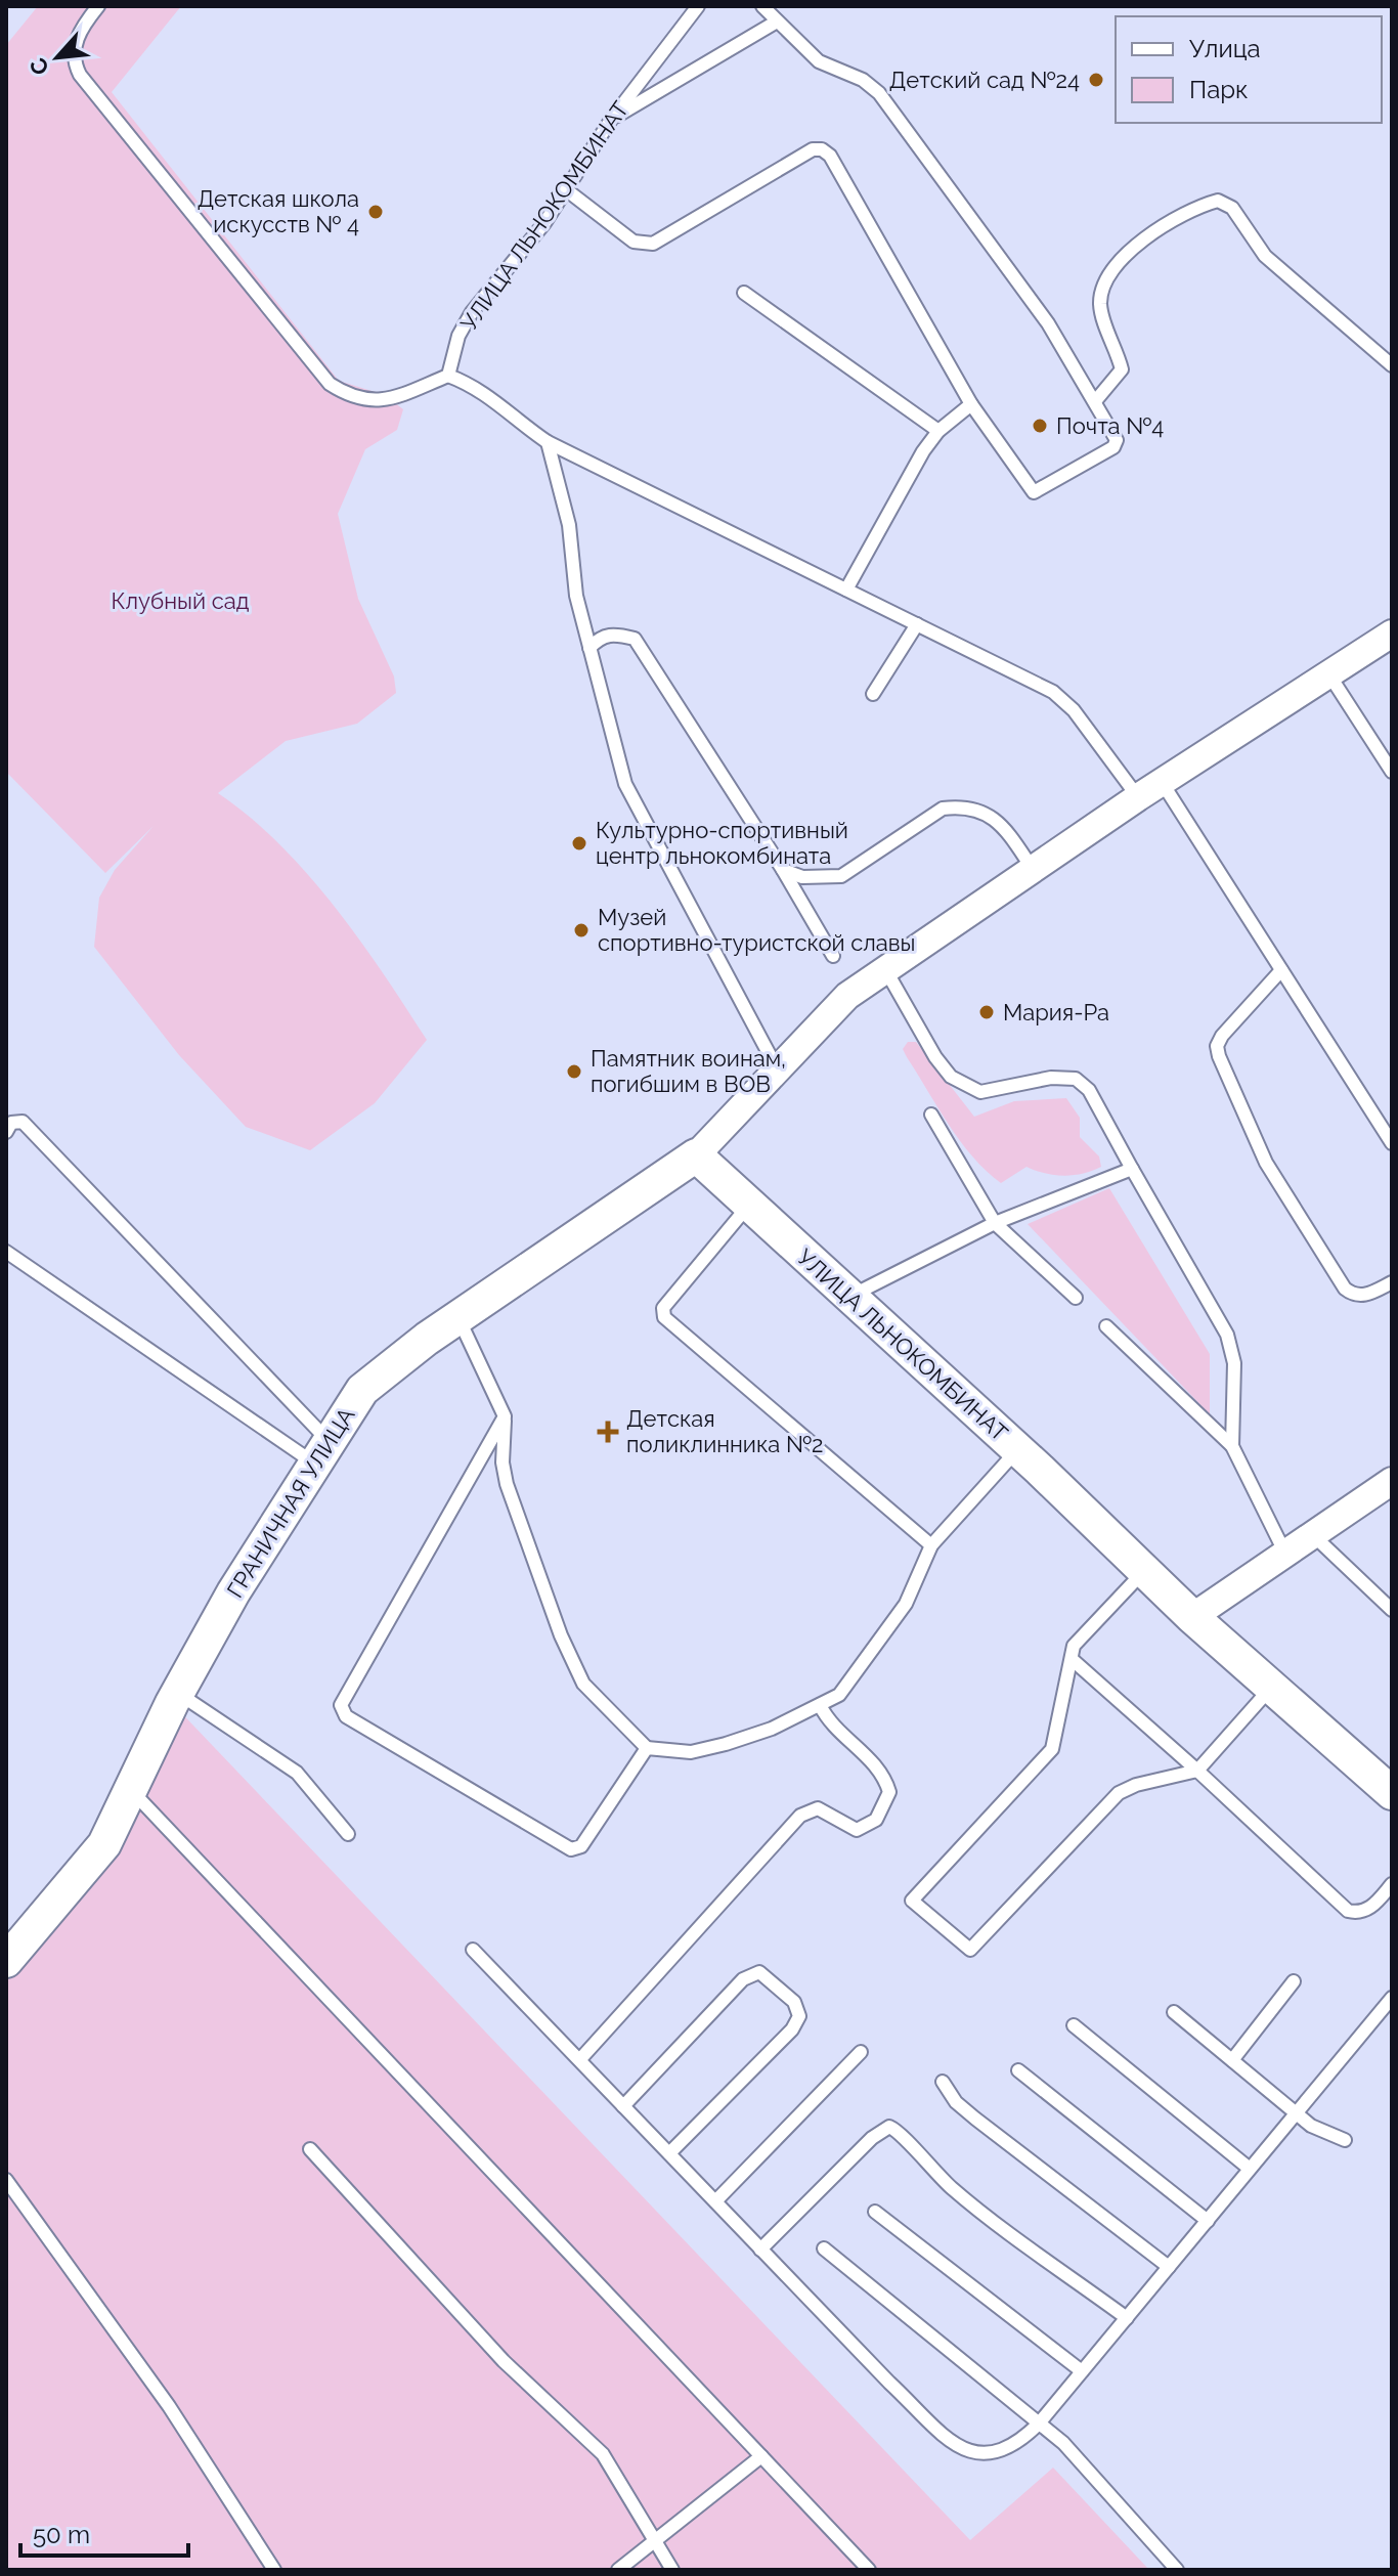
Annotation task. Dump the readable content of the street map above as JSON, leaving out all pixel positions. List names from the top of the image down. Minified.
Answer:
{"streets":{"street":["УЛИЦА ЛЬНОКОМБИНАТ","ГРАНИЧНАЯ УЛИЦА"]},"crossings":[["УЛИЦА ЛЬНОКОМБИНАТ","ГРАНИЧНАЯ УЛИЦА"]],"parks":["Клубный сад"],"places":{"other":["Детский сад №24","Детская школа искусств № 4","Почта №4","Культурно-спортивный центр льнокомбината","Музей спортивно-туристской славы","Мария-Ра","Памятник воинам, погибшим в ВОВ"],"health":["Детская поликлинника №2"]},"legend":["Улица","Парк"],"scale_bar":"50 m","north":"bottom left"}
